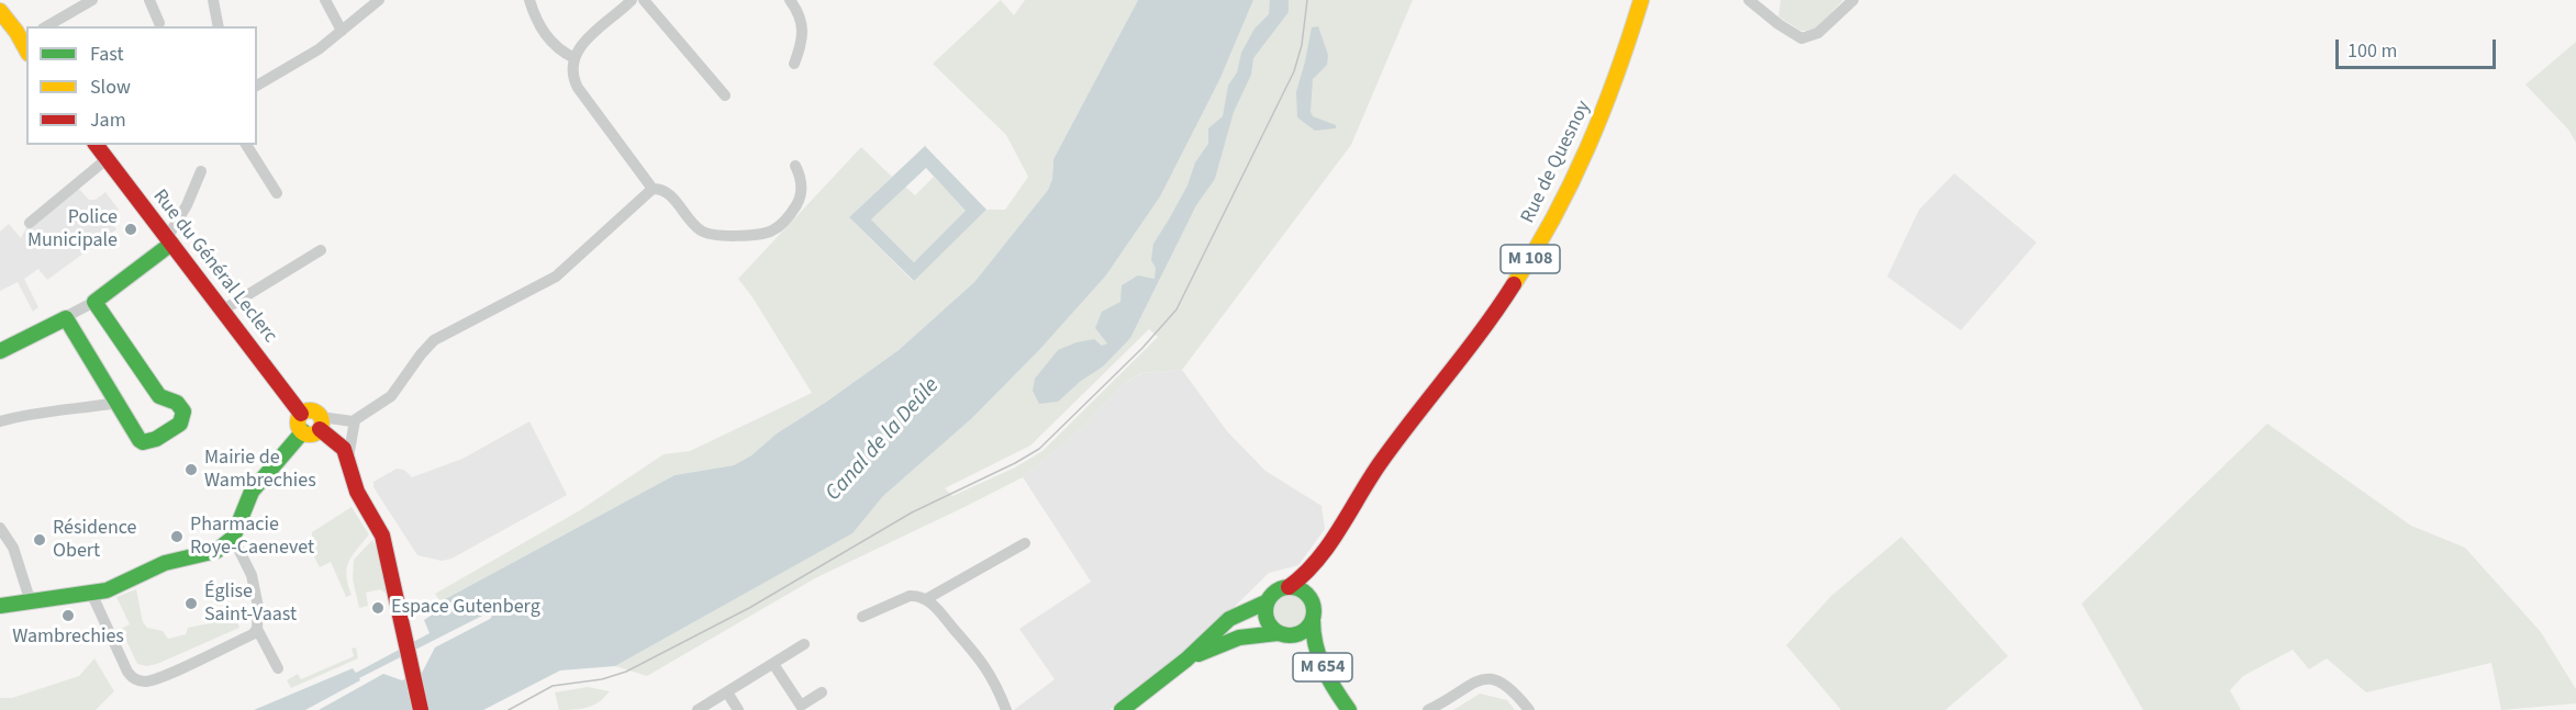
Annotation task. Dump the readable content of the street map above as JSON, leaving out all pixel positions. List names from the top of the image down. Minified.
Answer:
{"streets":{"street":["Rue de Quesnoy","M 108","Rue du Général Leclerc","M 654"]},"crossings":[["Rue de Quesnoy","M 654"]],"water":["Canal de la Deûle"],"places":["Police Municipale","Mairie de Wambrechies","Pharmacie Roye-Caenevet","Résidence Obert","Église Saint-Vaast","Espace Gutenberg","Wambrechies"],"legend":["Fast","Slow","Jam"],"scale_bar":"100 m"}
